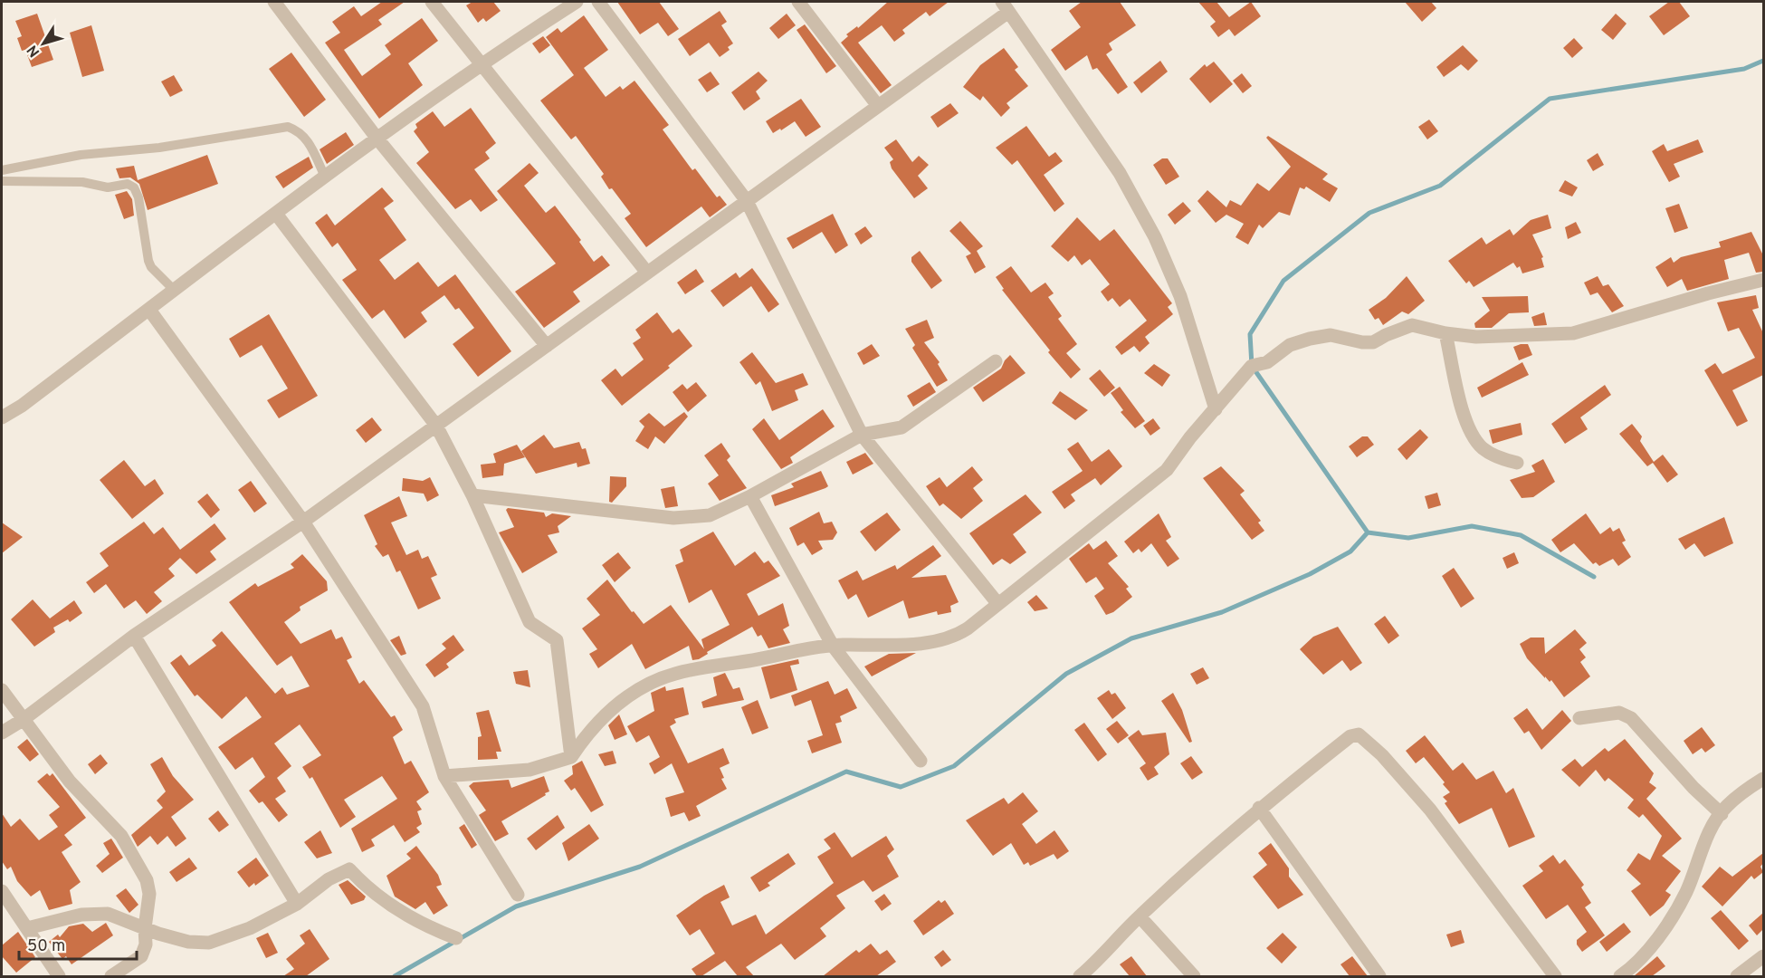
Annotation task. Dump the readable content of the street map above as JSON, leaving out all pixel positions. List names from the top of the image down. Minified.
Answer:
{"scale_bar":"50 m","north":"bottom left"}
